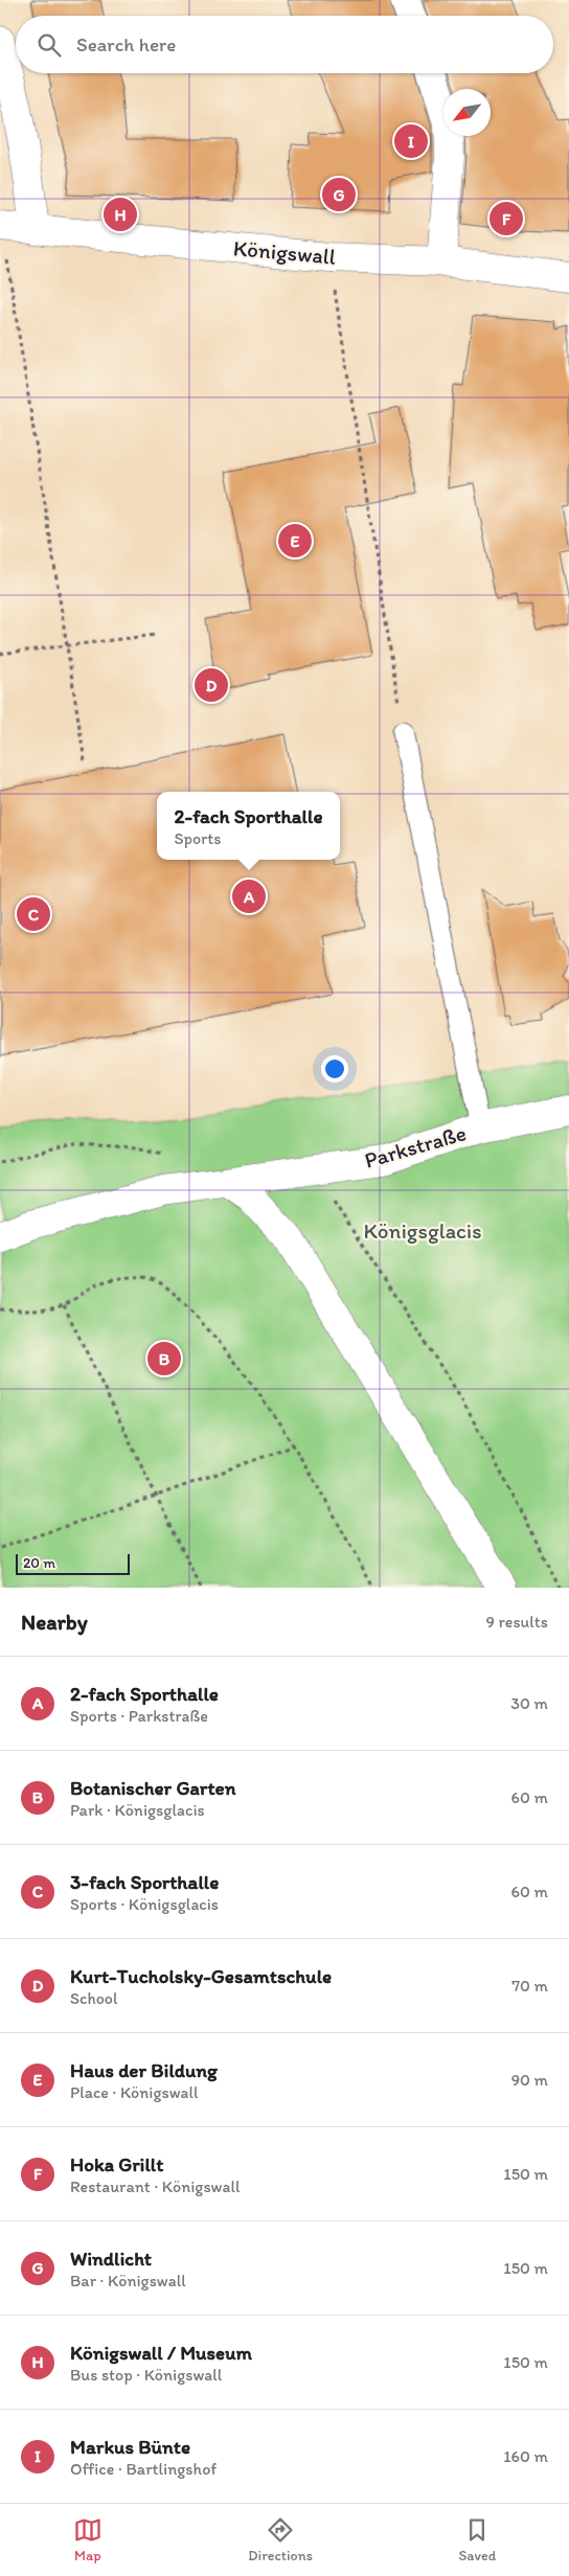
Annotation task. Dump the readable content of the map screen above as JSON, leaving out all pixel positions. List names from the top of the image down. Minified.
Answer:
{"streets":{"street":["Königswall","Parkstraße"]},"parks":["Königsglacis"],"scale_bar":"20 m","north":"bottom left","page":{"search":"Search here","pins":["I","G","H","F","E","D","A","C","B"],"popup":["2-fach Sporthalle","Sports"],"scale":"20 m","heading":["Nearby","9 results"],"list":[{"mark":"A","name":"2-fach Sporthalle","note":"Sports · Parkstraße","value":"30 m"},{"mark":"B","name":"Botanischer Garten","note":"Park · Königsglacis","value":"60 m"},{"mark":"C","name":"3-fach Sporthalle","note":"Sports · Königsglacis","value":"60 m"},{"mark":"D","name":"Kurt-Tucholsky-Gesamtschule","note":"School","value":"70 m"},{"mark":"E","name":"Haus der Bildung","note":"Place · Königswall","value":"90 m"},{"mark":"F","name":"Hoka Grillt","note":"Restaurant · Königswall","value":"150 m"},{"mark":"G","name":"Windlicht","note":"Bar · Königswall","value":"150 m"},{"mark":"H","name":"Königswall / Museum","note":"Bus stop · Königswall","value":"150 m"},{"mark":"I","name":"Markus Bünte","note":"Office · Bartlingshof","value":"160 m"}],"nav":["Map","Directions","Saved"]}}
